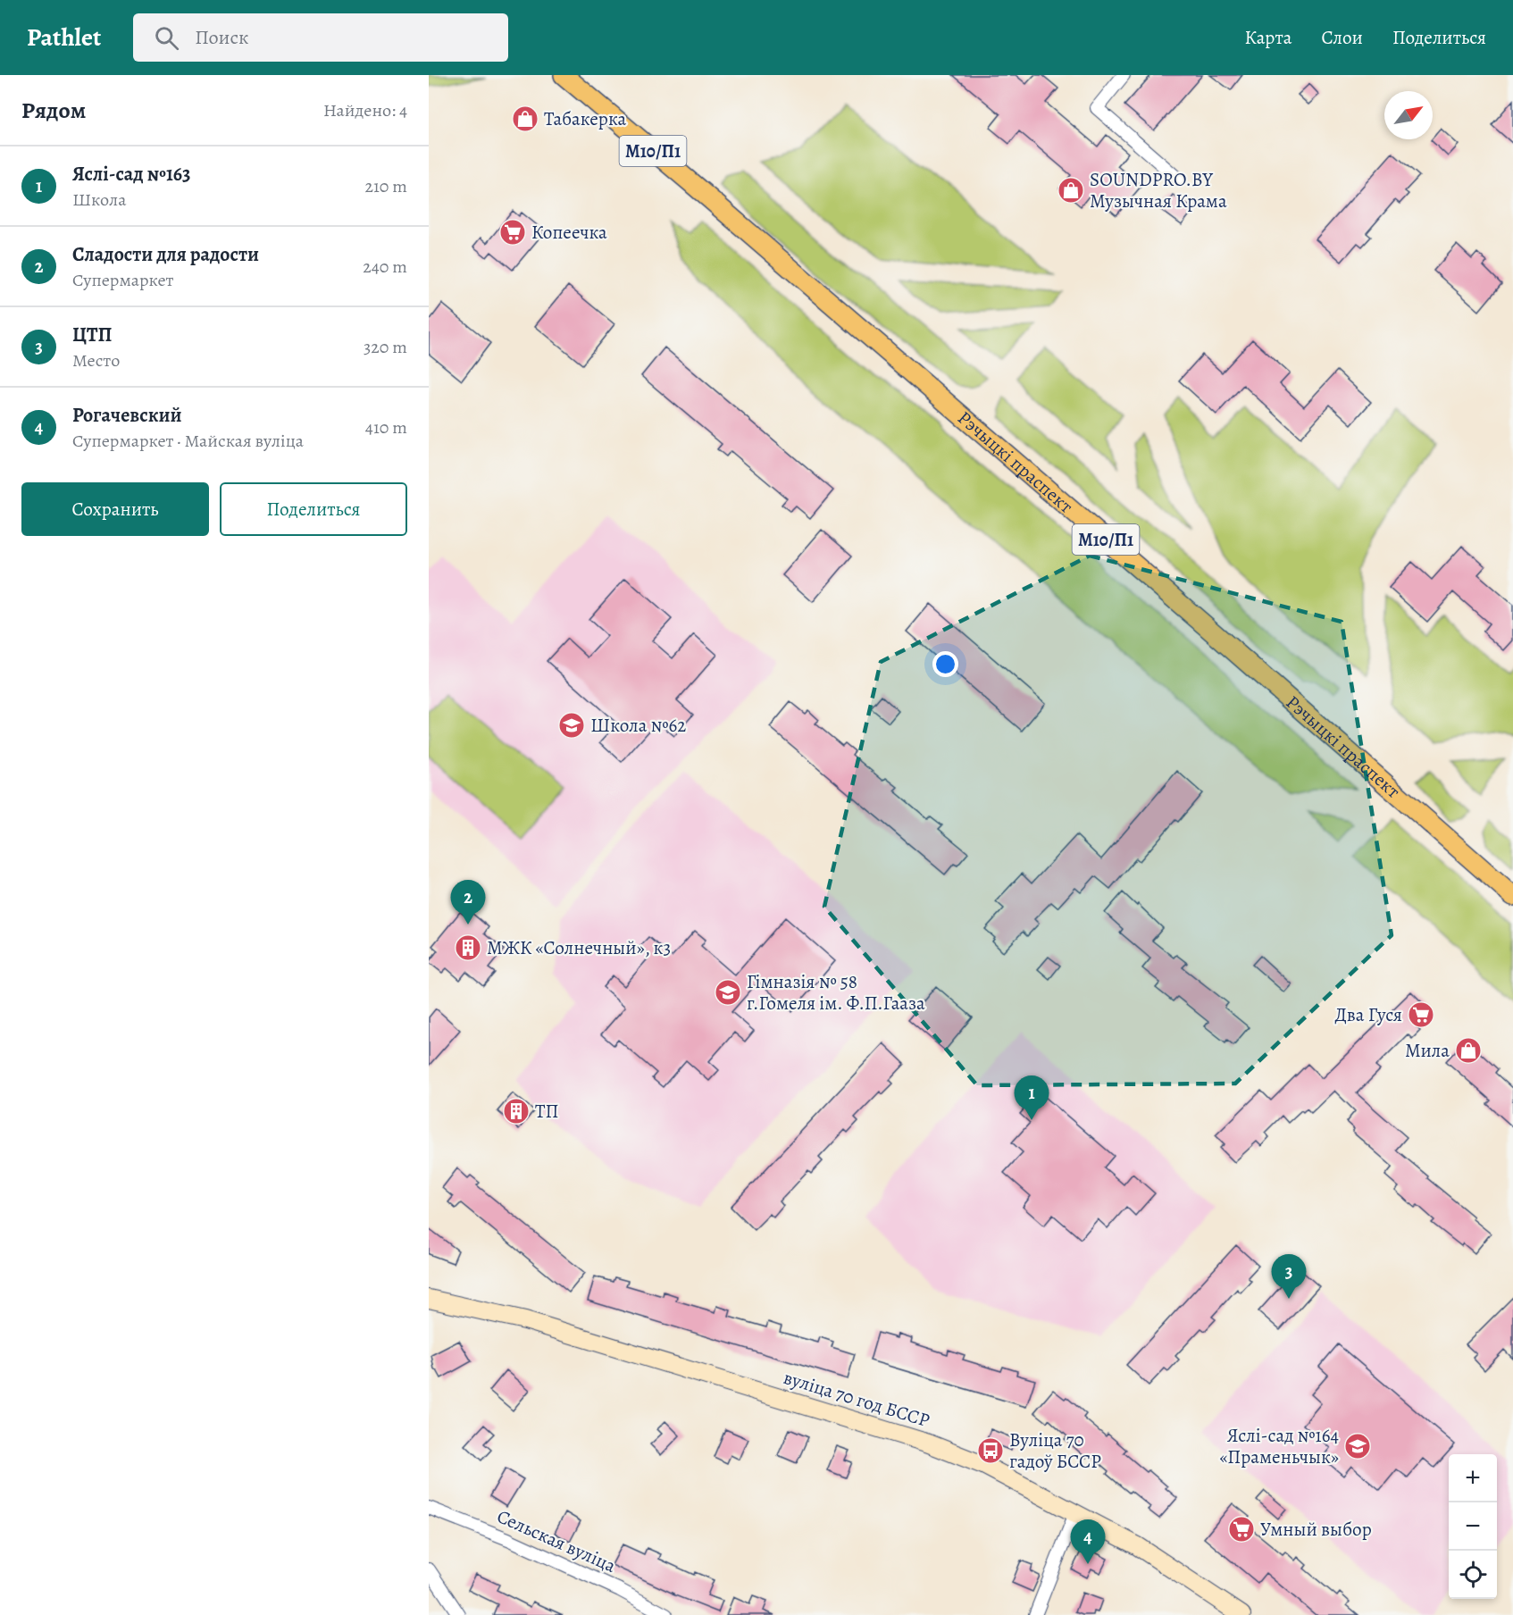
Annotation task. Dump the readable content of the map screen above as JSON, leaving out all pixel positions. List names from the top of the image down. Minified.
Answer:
{"streets":{"main road":["М10/П1","Рэчыцкі праспект"],"street":["вуліца 70 год БССР","Сельская вуліца"]},"places":{"shop":["Табакерка","SOUNDPRO.BY Музычная Крама","Мила"],"supermarket":["Копеечка","Два Гуся","Умный выбор"],"school or university":["Школа №62","Гімназія № 58 г.Гомеля ім. Ф.П.Гааза","Яслі-сад №164 «Праменьчык»"],"building":["МЖК «Солнечный», к3","ТП"],"bus stop":["Вуліца 70 гадоў БССР"]},"north":"top right","page":{"header":"Pathlet","search":"Поиск","nav":["Карта","Слои","Поделиться"],"heading":["Рядом","Найдено: 4"],"list":[{"mark":"1","name":"Яслі-сад №163","note":"Школа","value":"210 m"},{"mark":"2","name":"Сладости для радости","note":"Супермаркет","value":"240 m"},{"mark":"3","name":"ЦТП","note":"Место","value":"320 m"},{"mark":"4","name":"Рогачевский","note":"Супермаркет · Майская вуліца","value":"410 m"}],"buttons":["Сохранить","Поделиться"],"pins":["2","1","3","4"],"map_buttons":["+","−"]}}
